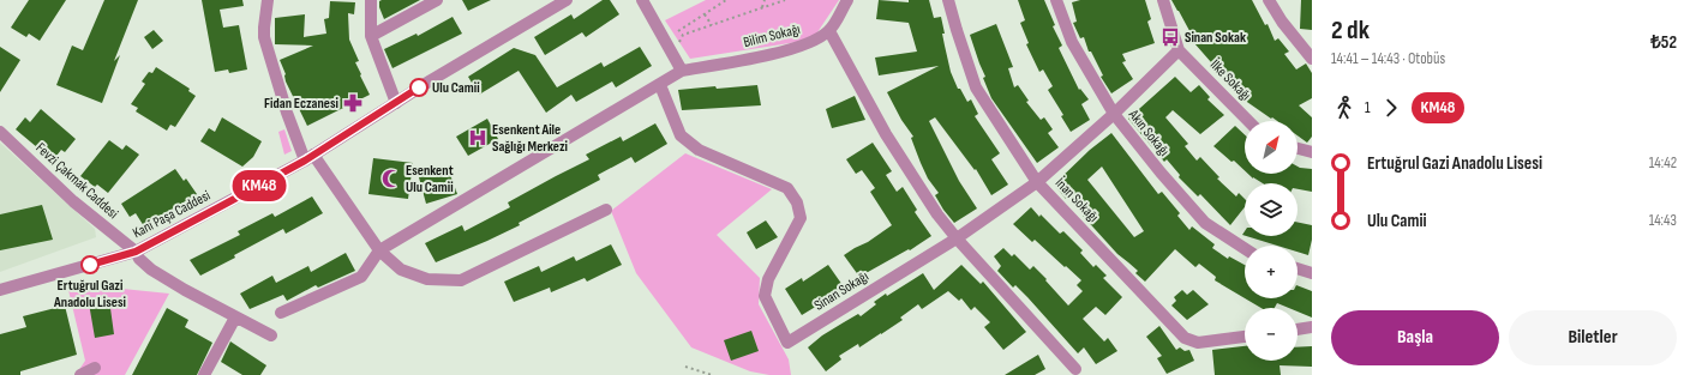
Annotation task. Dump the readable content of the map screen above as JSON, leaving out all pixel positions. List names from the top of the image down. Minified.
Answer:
{"streets":{"street":["Bilim Sokağı","İlke Sokağı","Akın Sokağı","Fevzi Çakmak Caddesi","İnan Sokağı","Kani Paşa Caddesi","Sinan Sokağı"]},"crossings":[["İlke Sokağı","Sinan Sokağı"],["Akın Sokağı","Sinan Sokağı"],["Fevzi Çakmak Caddesi","Kani Paşa Caddesi"],["İnan Sokağı","Sinan Sokağı"]],"places":{"bus stop":["Sinan Sokak"],"other":["Ulu Camii","Ertuğrul Gazi Anadolu Lisesi"],"pharmacy":["Fidan Eczanesi"],"hospital":["Esenkent Aile Sağlığı Merkezi"],"mosque":["Esenkent Ulu Camii"]},"lines":["bus line KM48"],"north":"top right","page":{"on_map":"KM48","heading":["2 dk","14:41 – 14:43 · Otobüs","₺52"],"legs":["1","KM48"],"map_buttons":["+","−"],"list":[{"name":"Ertuğrul Gazi Anadolu Lisesi","value":"14:42"},{"name":"Ulu Camii","value":"14:43"}],"buttons":["Başla","Biletler"]}}
